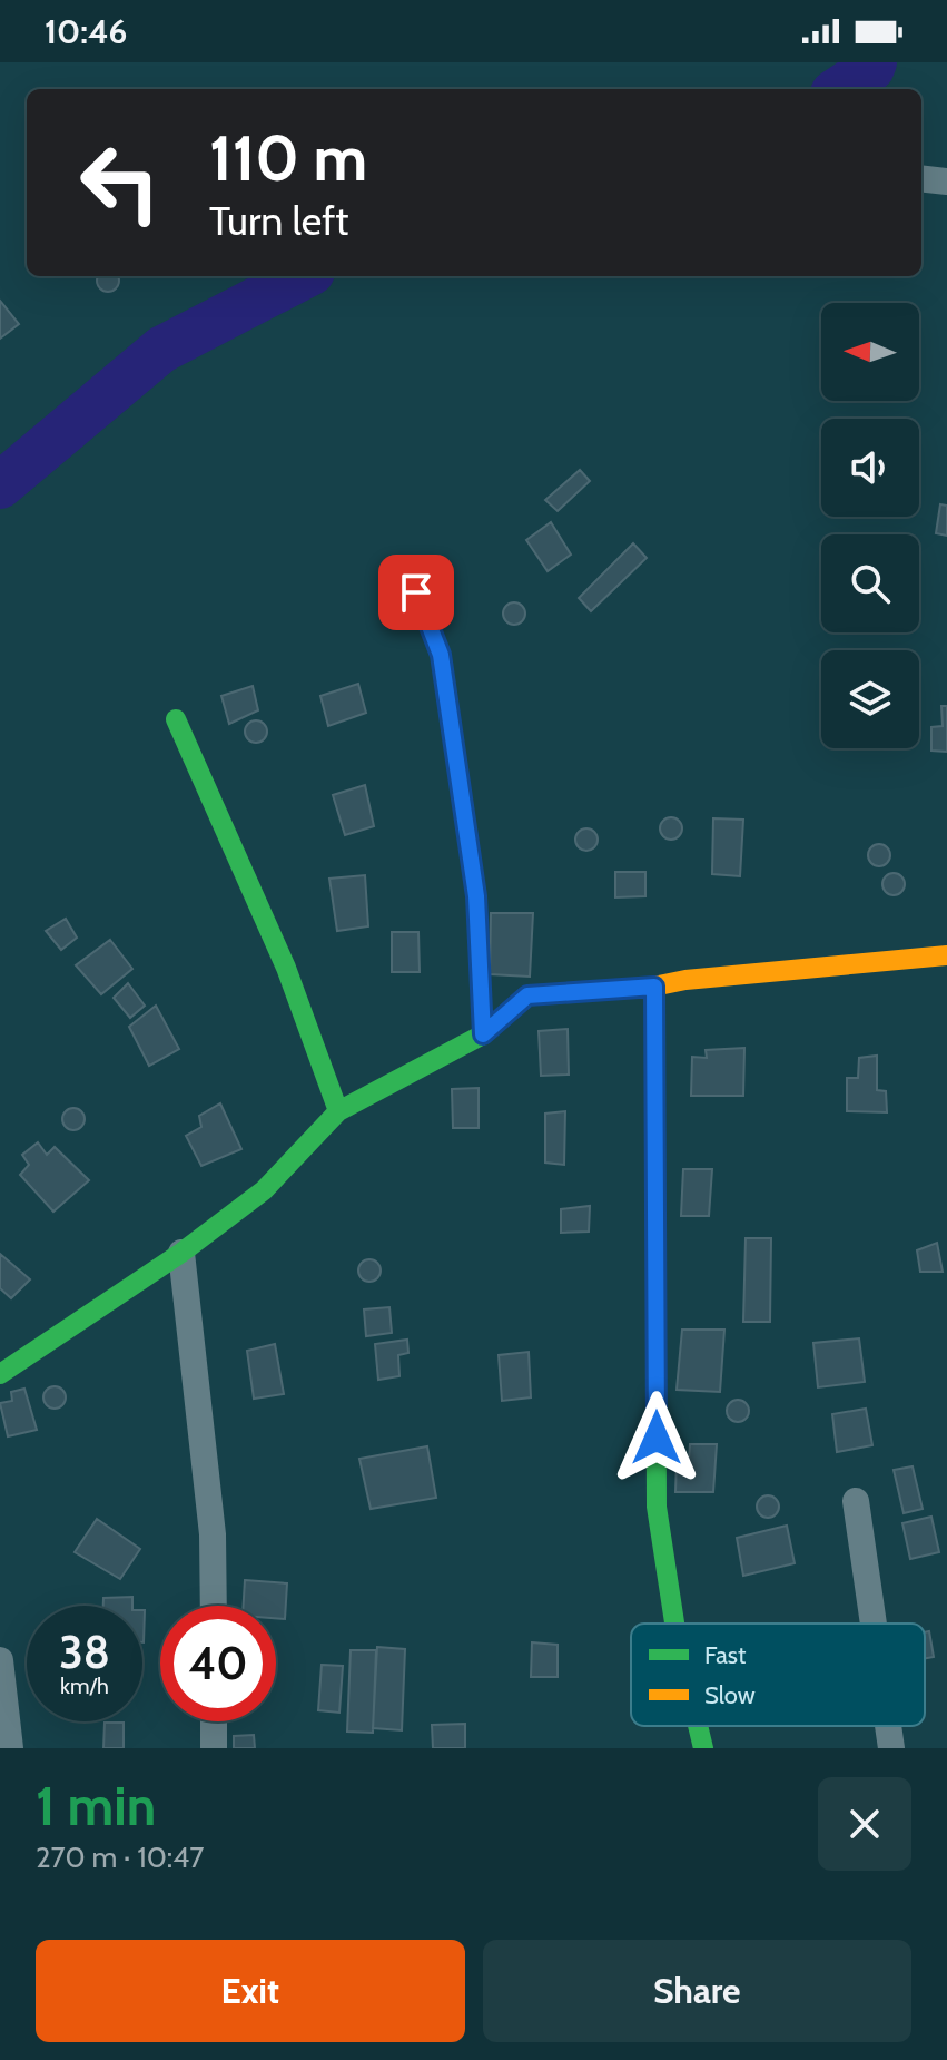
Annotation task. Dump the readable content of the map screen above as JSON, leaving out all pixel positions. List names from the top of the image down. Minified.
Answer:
{"legend":["Fast","Slow"],"north":"left","page":{"status":"10:46","turn":["110 m","Turn left"],"speed":"38 km/h","limit":"40","heading":["1 min","270 m · 10:47"],"buttons":["Exit","Share"]}}
